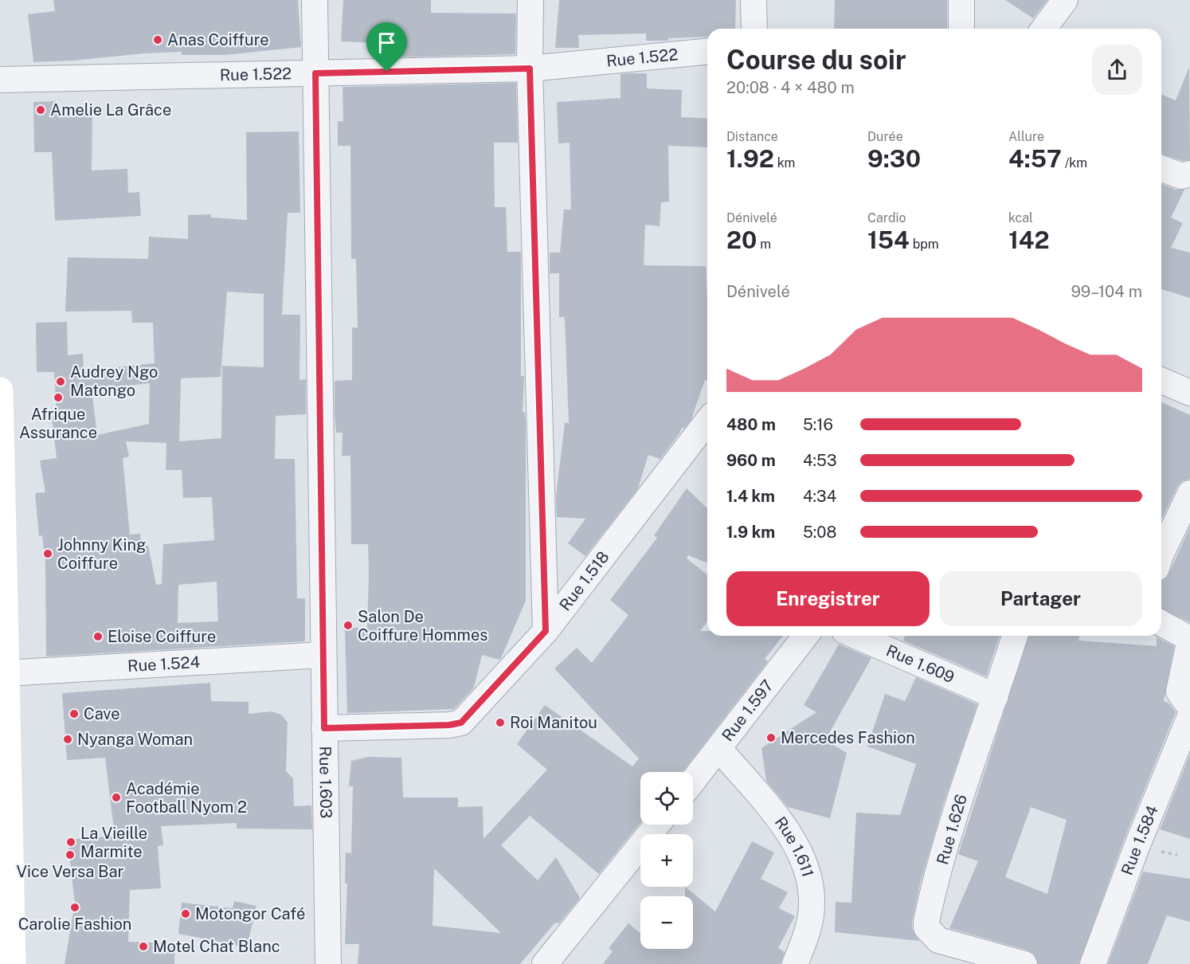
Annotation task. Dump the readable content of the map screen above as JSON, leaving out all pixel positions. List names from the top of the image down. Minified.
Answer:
{"streets":{"street":["Rue 1.522","Rue 1.518","Rue 1.609","Rue 1.524","Rue 1.597","Rue 1.603","Rue 1.626","Rue 1.584","Rue 1.611"]},"crossings":[["Rue 1.522","Rue 1.603"],["Rue 1.518","Rue 1.603"],["Rue 1.609","Rue 1.626"],["Rue 1.524","Rue 1.603"],["Rue 1.597","Rue 1.611"]],"places":["Anas Coiffure","Amelie La Grâce","Audrey Ngo Matongo","Afrique Assurance","Johnny King Coiffure","Salon De Coiffure Hommes","Eloise Coiffure","Cave","Roi Manitou","Mercedes Fashion","Nyanga Woman","Académie Football Nyom 2","La Vieille Marmite","Vice Versa Bar","Carolie Fashion","Motongor Café","Motel Chat Blanc"],"page":{"heading":["Course du soir","20:08 · 4 × 480 m"],"stats":[["Distance","1.92 km"],["Durée","9:30"],["Allure","4:57 /km"],["Dénivelé","20 m"],["Cardio","154 bpm"],["kcal","142"]],"chart":["Dénivelé","99–104 m"],"list":[{"name":"480 m","note":"5:16"},{"name":"960 m","note":"4:53"},{"name":"1.4 km","note":"4:34"},{"name":"1.9 km","note":"5:08"}],"buttons":["Enregistrer","Partager"],"map_buttons":["+","−"]}}
